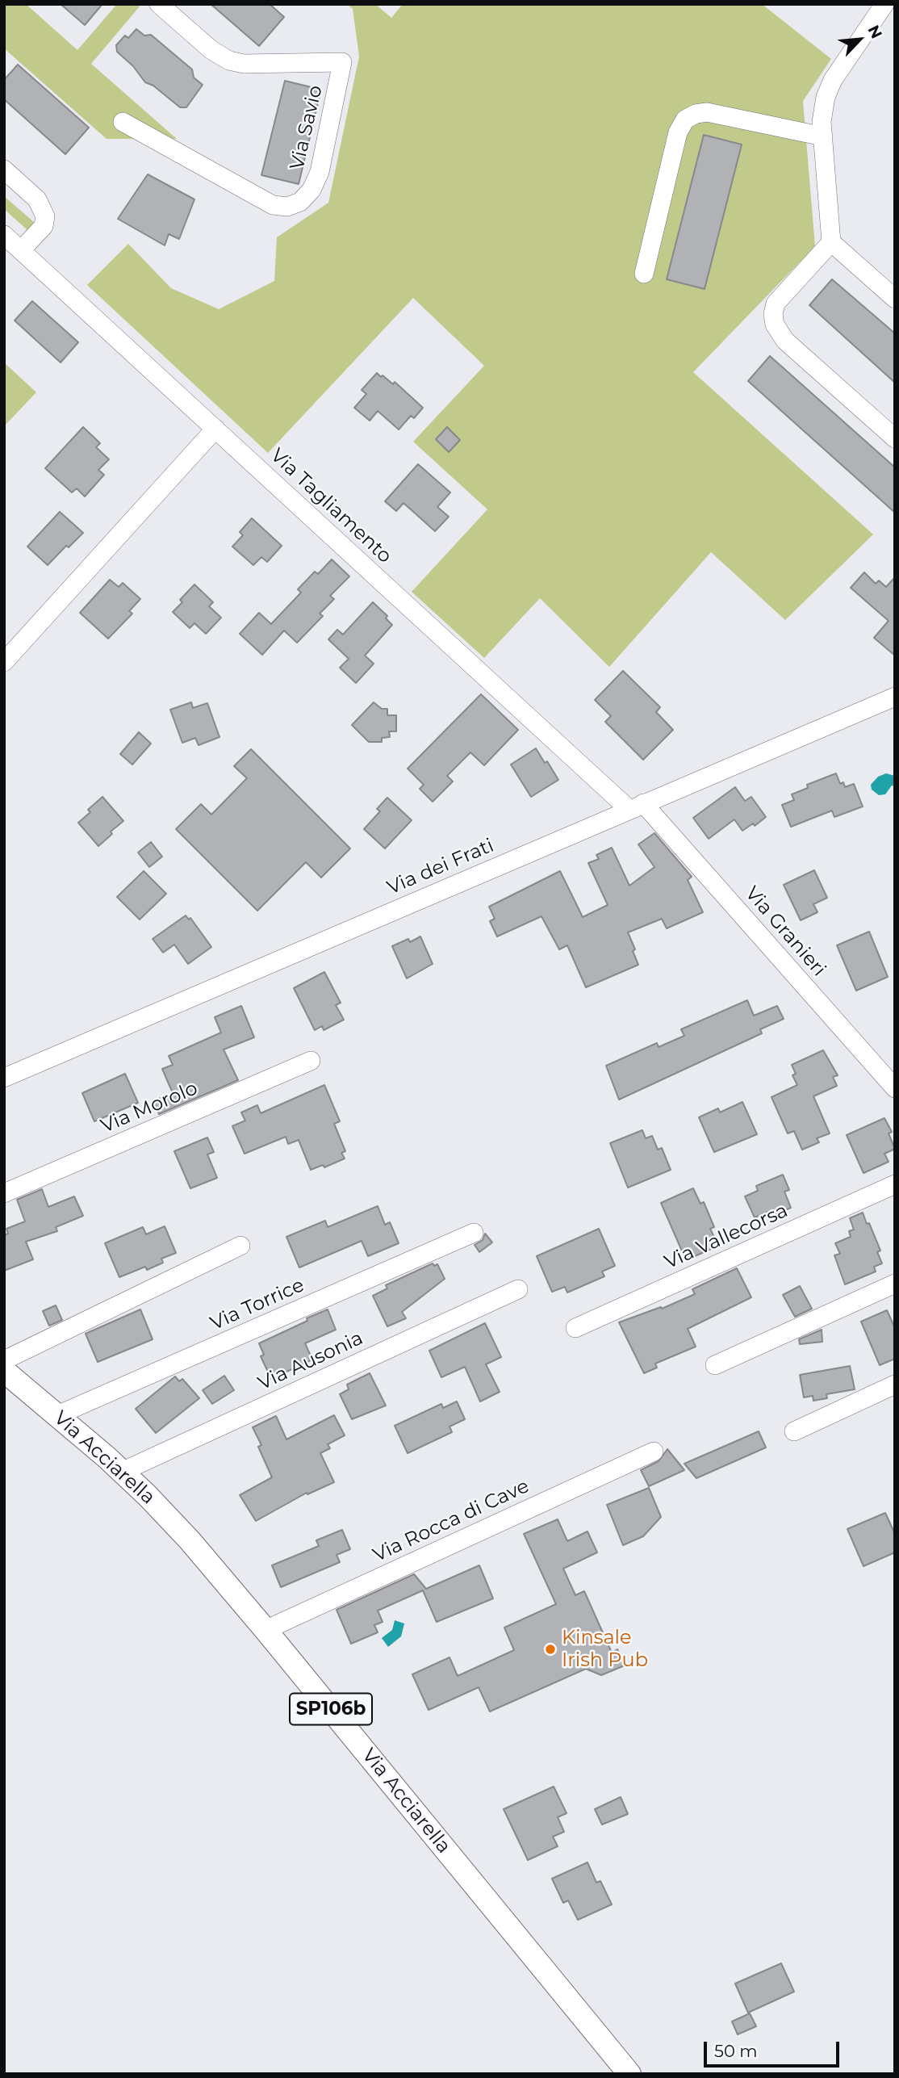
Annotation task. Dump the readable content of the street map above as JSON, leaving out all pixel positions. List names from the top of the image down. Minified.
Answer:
{"streets":{"main road":["Via Acciarella","SP106b"],"street":["Via Savio","Via Tagliamento","Via dei Frati","Via Granieri","Via Morolo","Via Vallecorsa","Via Torrice","Via Ausonia","Via Rocca di Cave"]},"crossings":[["Via Tagliamento","Via dei Frati"],["Via Tagliamento","Via Granieri"],["Via dei Frati","Via Granieri"],["Via Torrice","Via Acciarella"],["Via Ausonia","Via Acciarella"],["Via Acciarella","Via Rocca di Cave"]],"places":["Kinsale Irish Pub"],"scale_bar":"50 m","north":"top right"}
